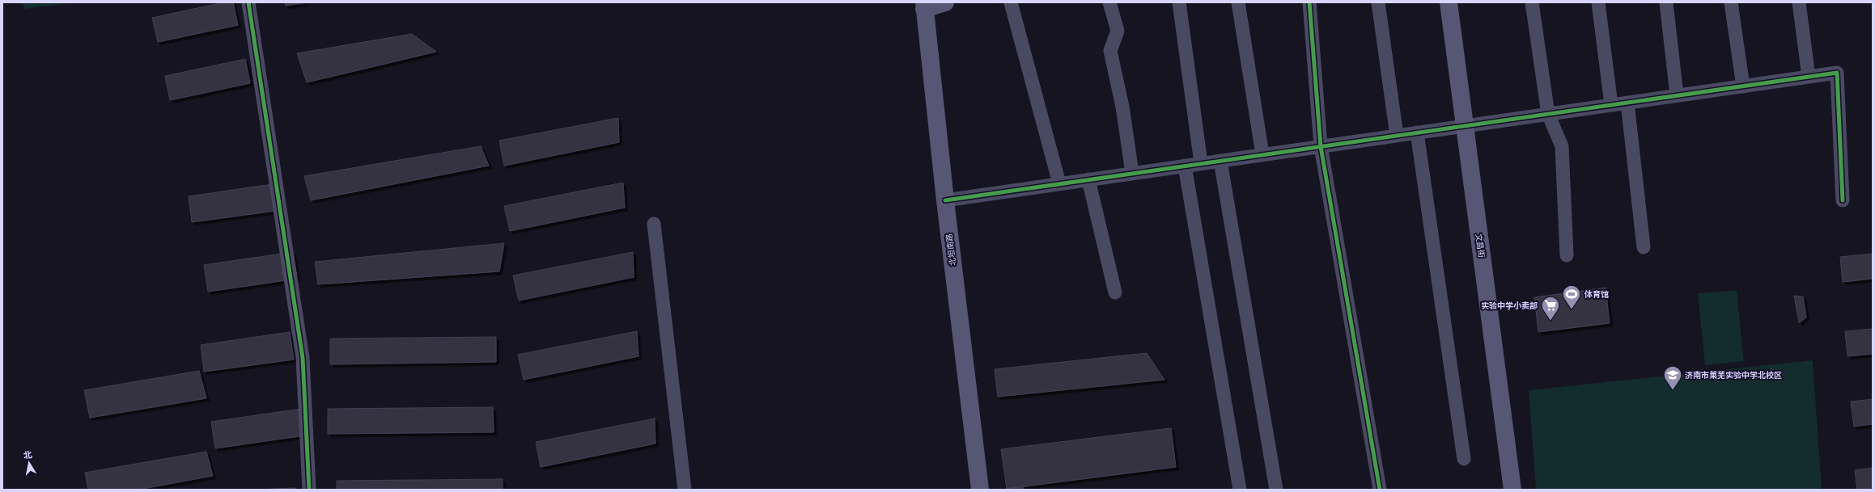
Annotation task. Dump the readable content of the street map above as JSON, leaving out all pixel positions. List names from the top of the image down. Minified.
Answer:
{"streets":{"main road":["文昌街","北坦南路"]},"places":{"sports":["体育馆"],"supermarket":["实验中学小卖部"],"school or university":["济南市莱芜实验中学北校区"]},"north":"top"}
